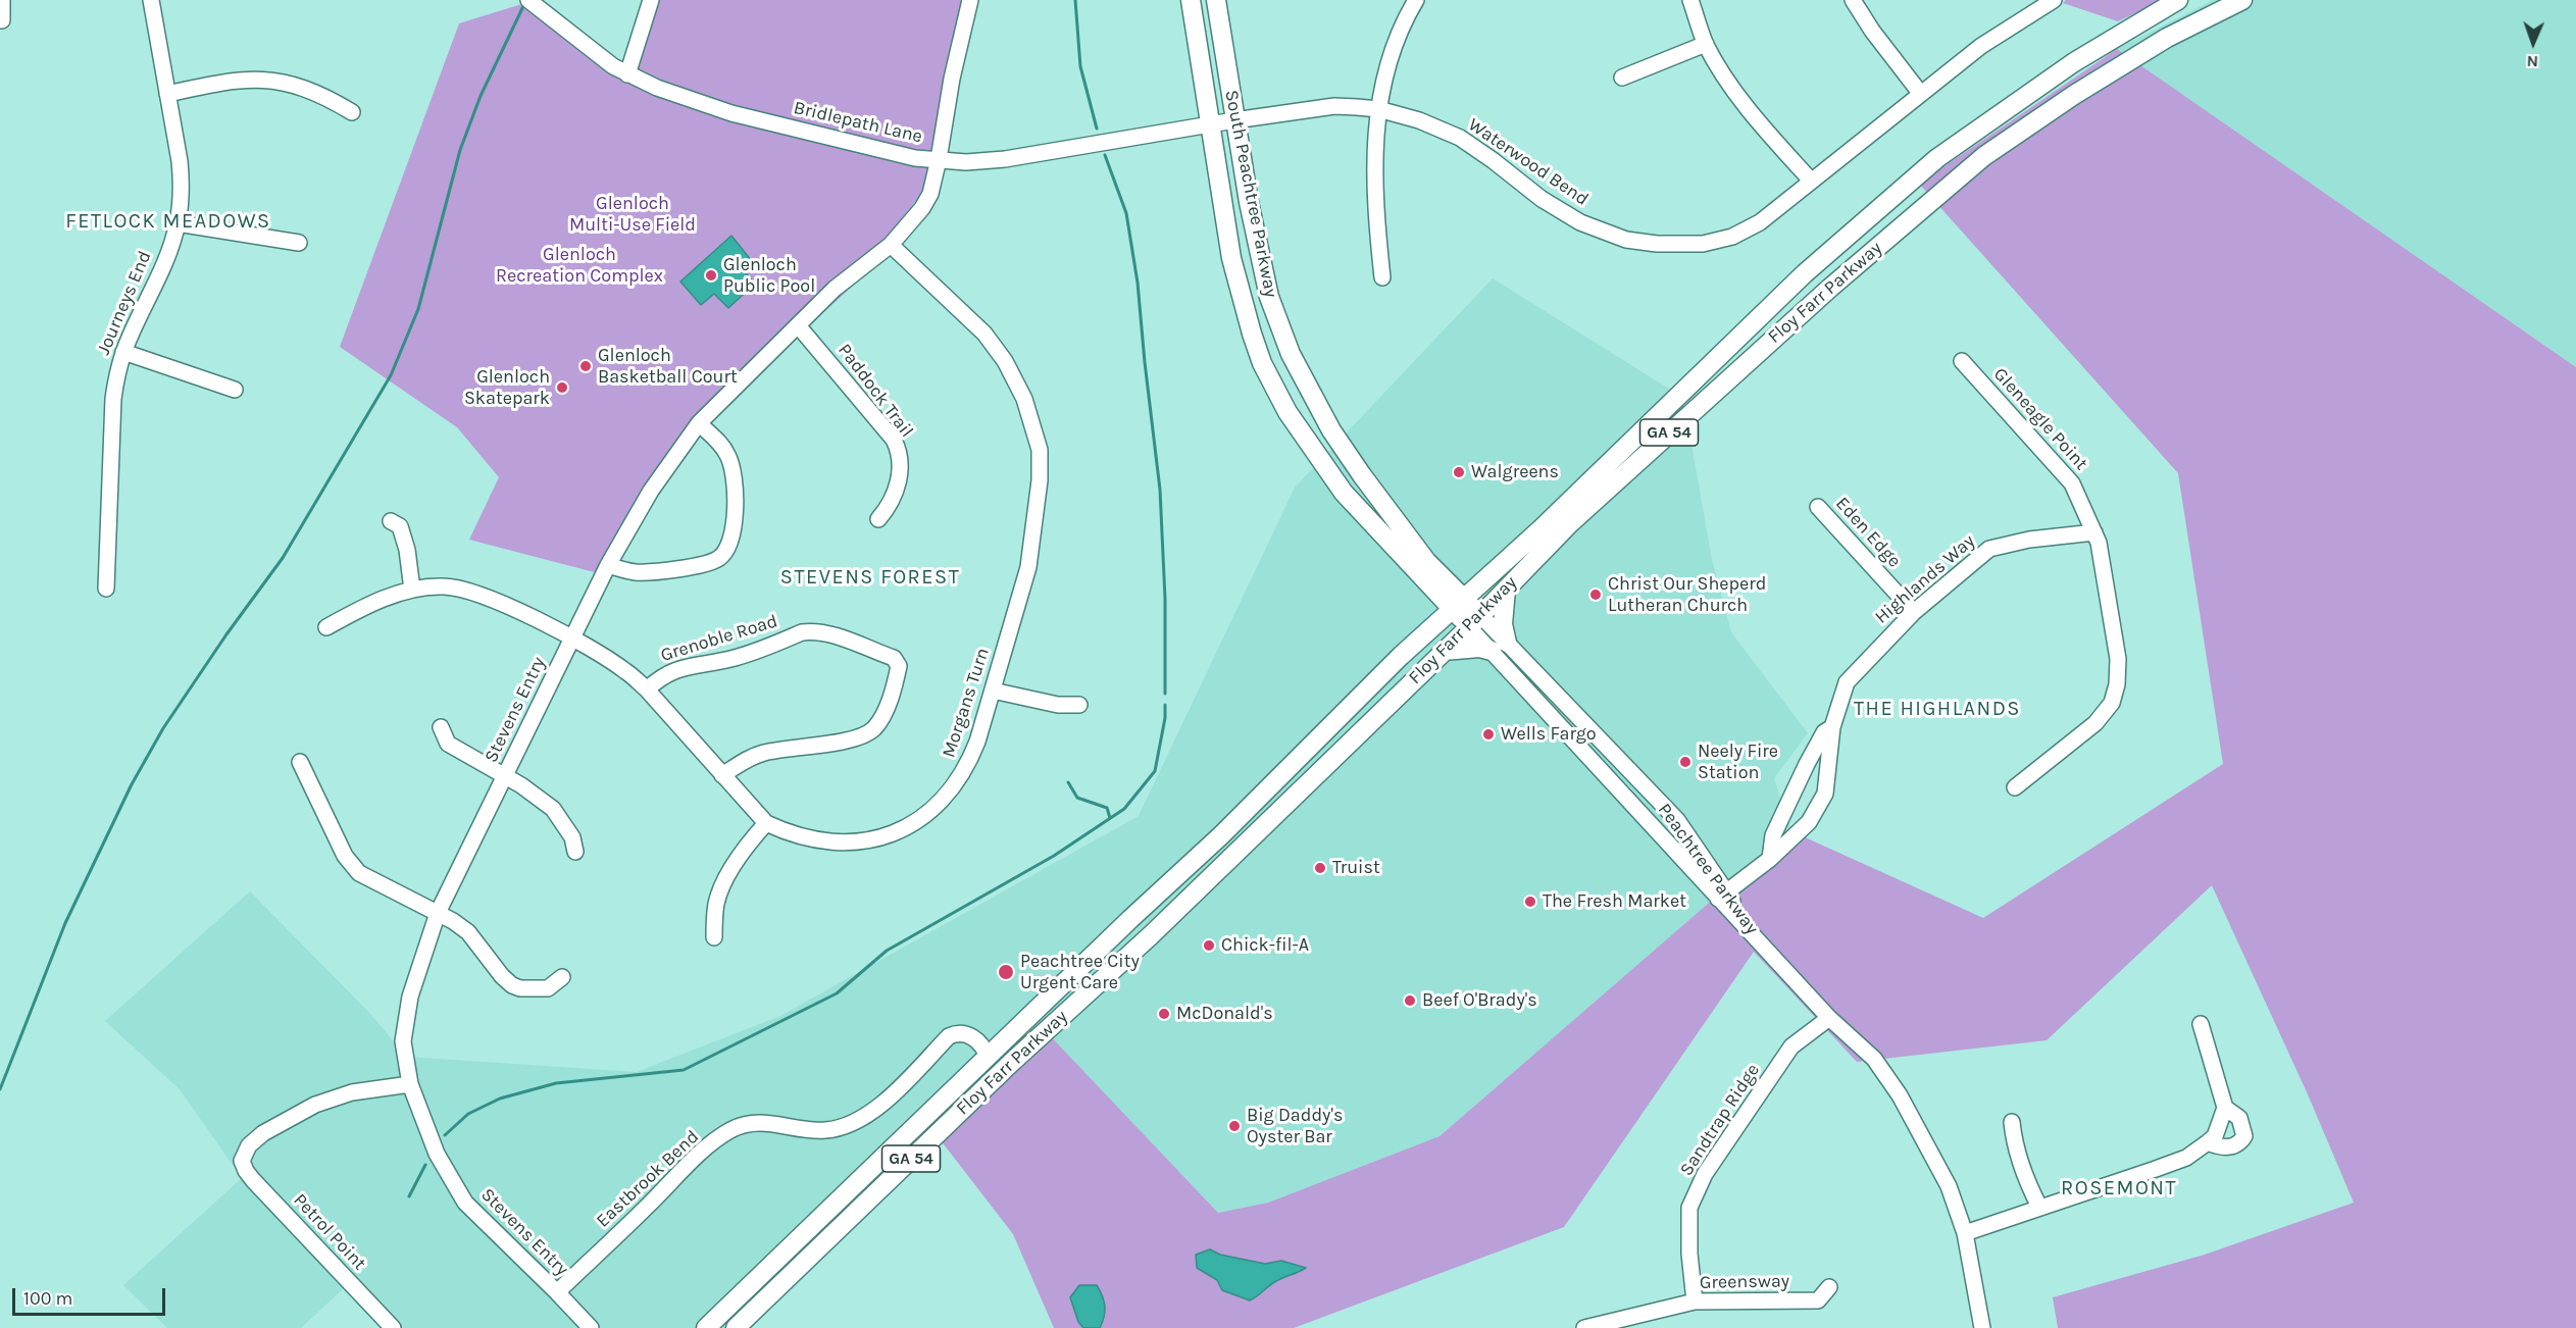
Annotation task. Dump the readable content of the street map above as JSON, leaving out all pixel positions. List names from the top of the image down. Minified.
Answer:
{"streets":{"main road":["South Peachtree Parkway","Floy Farr Parkway","GA 54"],"street":["Bridlepath Lane","Waterwood Bend","Journeys End","Paddock Trail","Gleneagle Point","Eden Edge","Highlands Way","Grenoble Road","Morgans Turn","Stevens Entry","Peachtree Parkway","Sandtrap Ridge","Eastbrook Bend","Petrol Point","Greensway"]},"crossings":[["Bridlepath Lane","Waterwood Bend"],["Bridlepath Lane","South Peachtree Parkway"],["Bridlepath Lane","Stevens Entry"],["Waterwood Bend","South Peachtree Parkway"],["South Peachtree Parkway","Floy Farr Parkway"],["Floy Farr Parkway","Eastbrook Bend"],["Paddock Trail","Stevens Entry"],["Gleneagle Point","Highlands Way"],["Eden Edge","Highlands Way"],["Highlands Way","Peachtree Parkway"],["Grenoble Road","Morgans Turn"],["Morgans Turn","Stevens Entry"],["Stevens Entry","Eastbrook Bend"],["Stevens Entry","Petrol Point"],["Sandtrap Ridge","Greensway"]],"districts":["FETLOCK MEADOWS","STEVENS FOREST","THE HIGHLANDS","ROSEMONT"],"parks":["Glenloch Multi-Use Field","Glenloch Recreation Complex"],"places":["Glenloch Public Pool","Glenloch Basketball Court","Glenloch Skatepark","Walgreens","Christ Our Sheperd Lutheran Church","Wells Fargo","Neely Fire Station","Truist","The Fresh Market","Chick-fil-A","Peachtree City Urgent Care","Beef O'Brady's","McDonald's","Big Daddy's Oyster Bar"],"scale_bar":"100 m","north":"bottom"}
